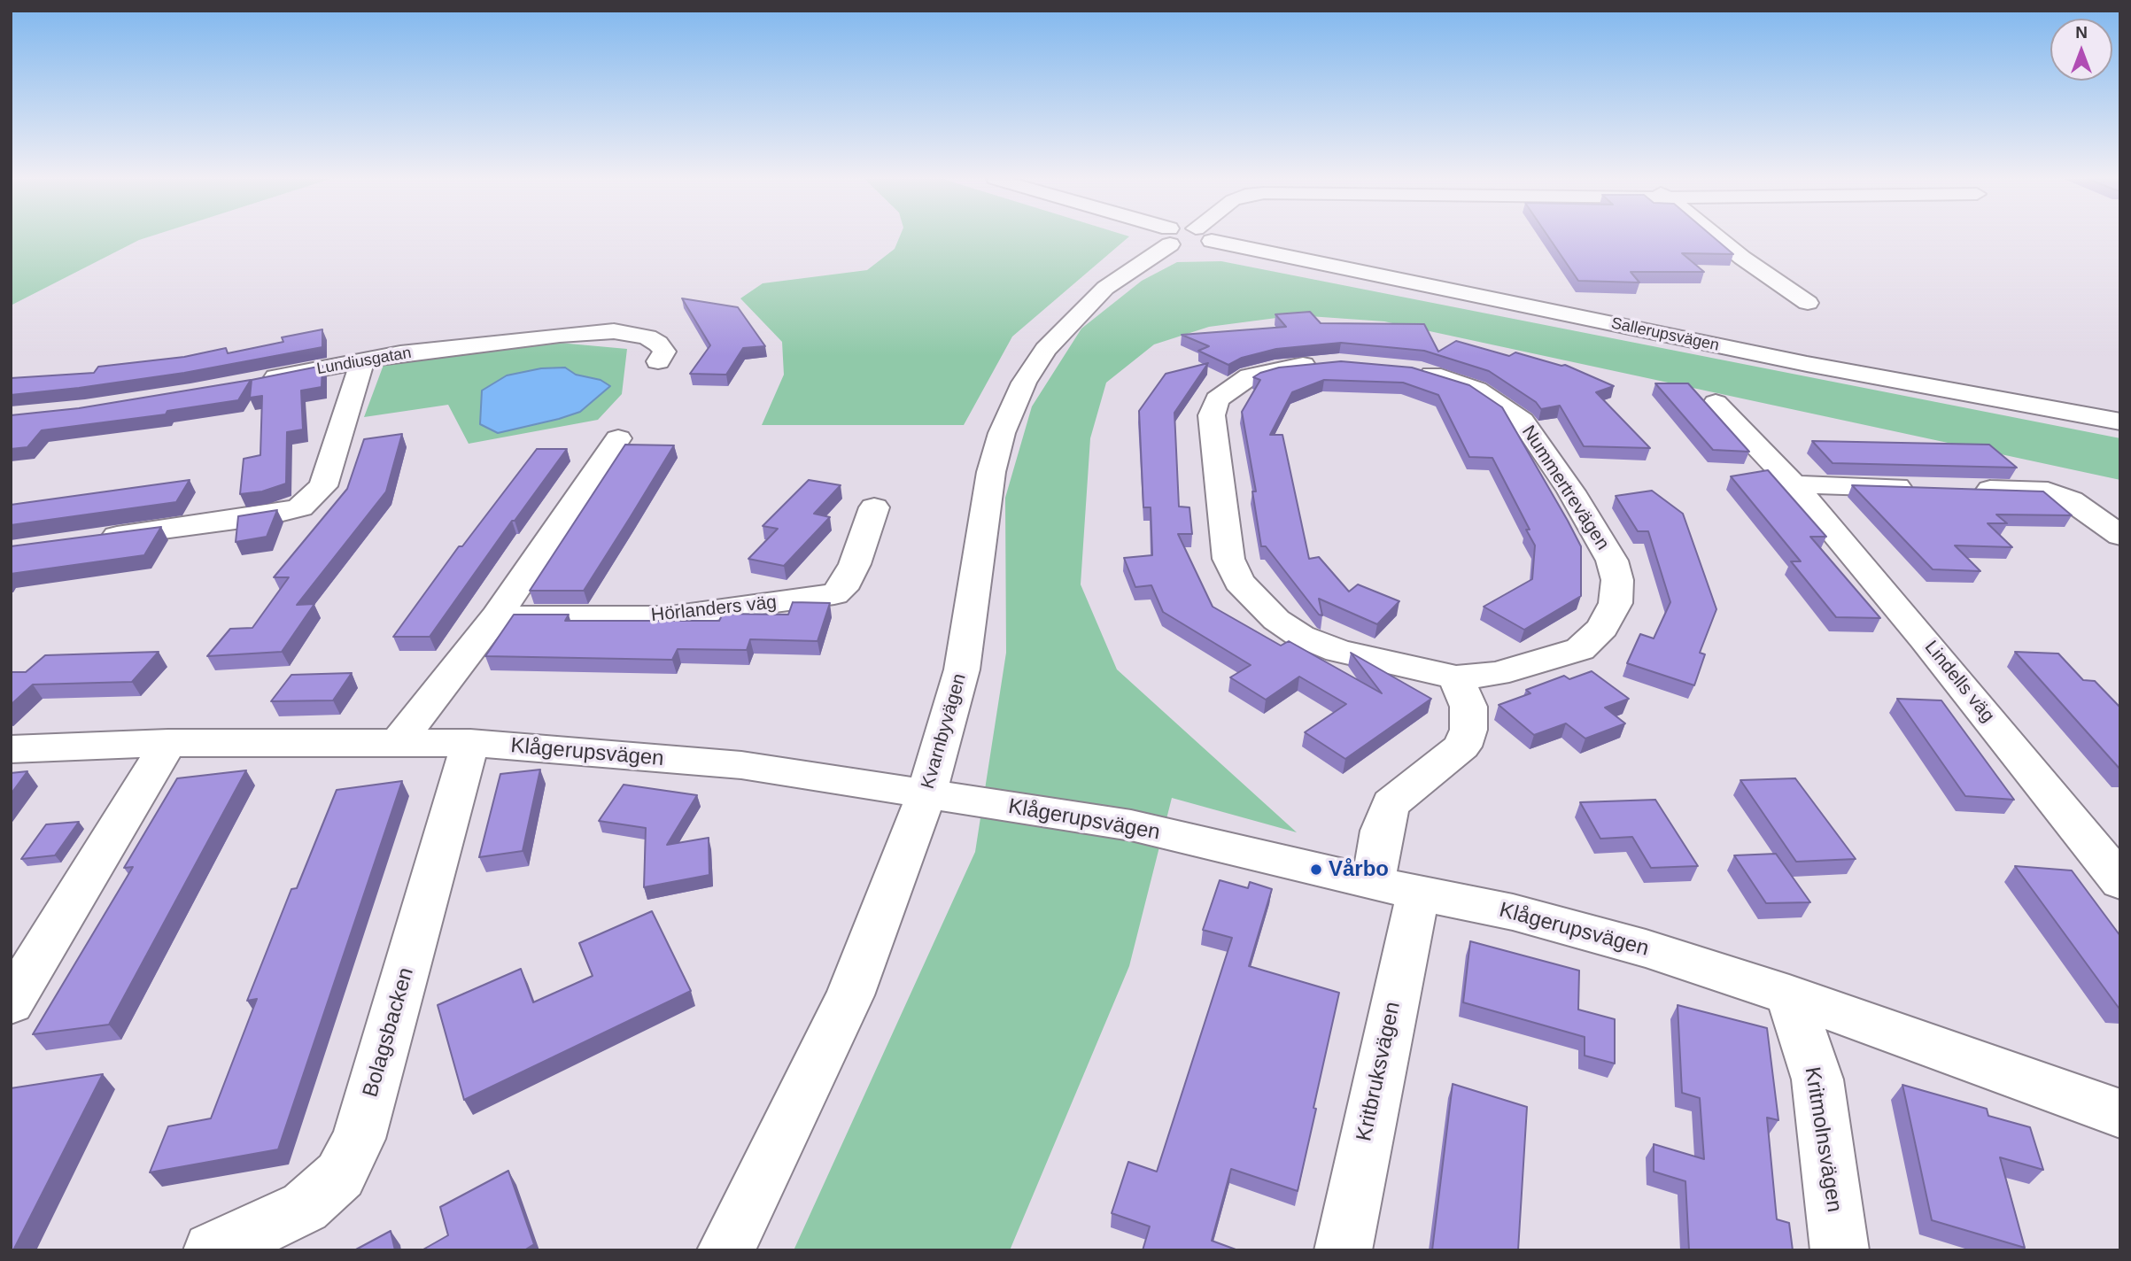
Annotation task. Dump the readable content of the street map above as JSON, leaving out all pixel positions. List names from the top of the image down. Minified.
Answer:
{"streets":{"street":["Sallerupsvägen","Lundiusgatan","Nummertrevägen","Hörlanders väg","Lindells väg","Kvarnbyvägen","Klågerupsvägen","Bolagsbacken","Kritbruksvägen","Kritmolnsvägen"]},"crossings":[["Kvarnbyvägen","Klågerupsvägen"],["Klågerupsvägen","Bolagsbacken"],["Klågerupsvägen","Kritbruksvägen"],["Klågerupsvägen","Kritmolnsvägen"]],"places":["Vårbo"],"north":"top"}
